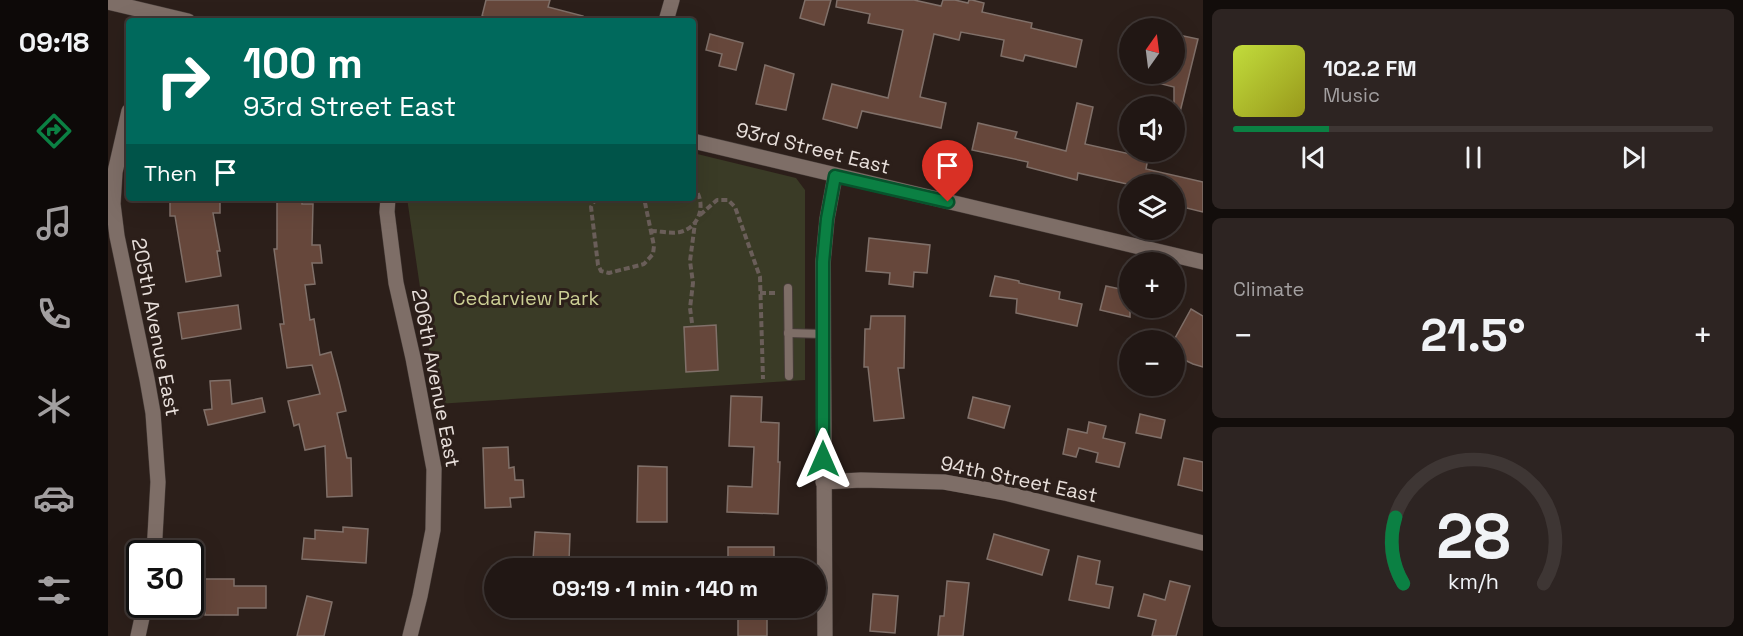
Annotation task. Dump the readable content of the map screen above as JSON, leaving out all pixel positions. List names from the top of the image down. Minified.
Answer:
{"streets":{"street":["93rd Street East","205th Avenue East","206th Avenue East","94th Street East"]},"parks":["Cedarview Park"],"north":"top","page":{"tabs":"09:18","map_buttons":["+","−"],"turn":["100 m","93rd Street East"],"song":["102.2 FM","Music"],"then":"Then","tile":"Climate","heat":["−","21.5°","+"],"limit":"30","trip":"09:19 · 1 min · 140 m","gauge":["28","km/h"]}}
